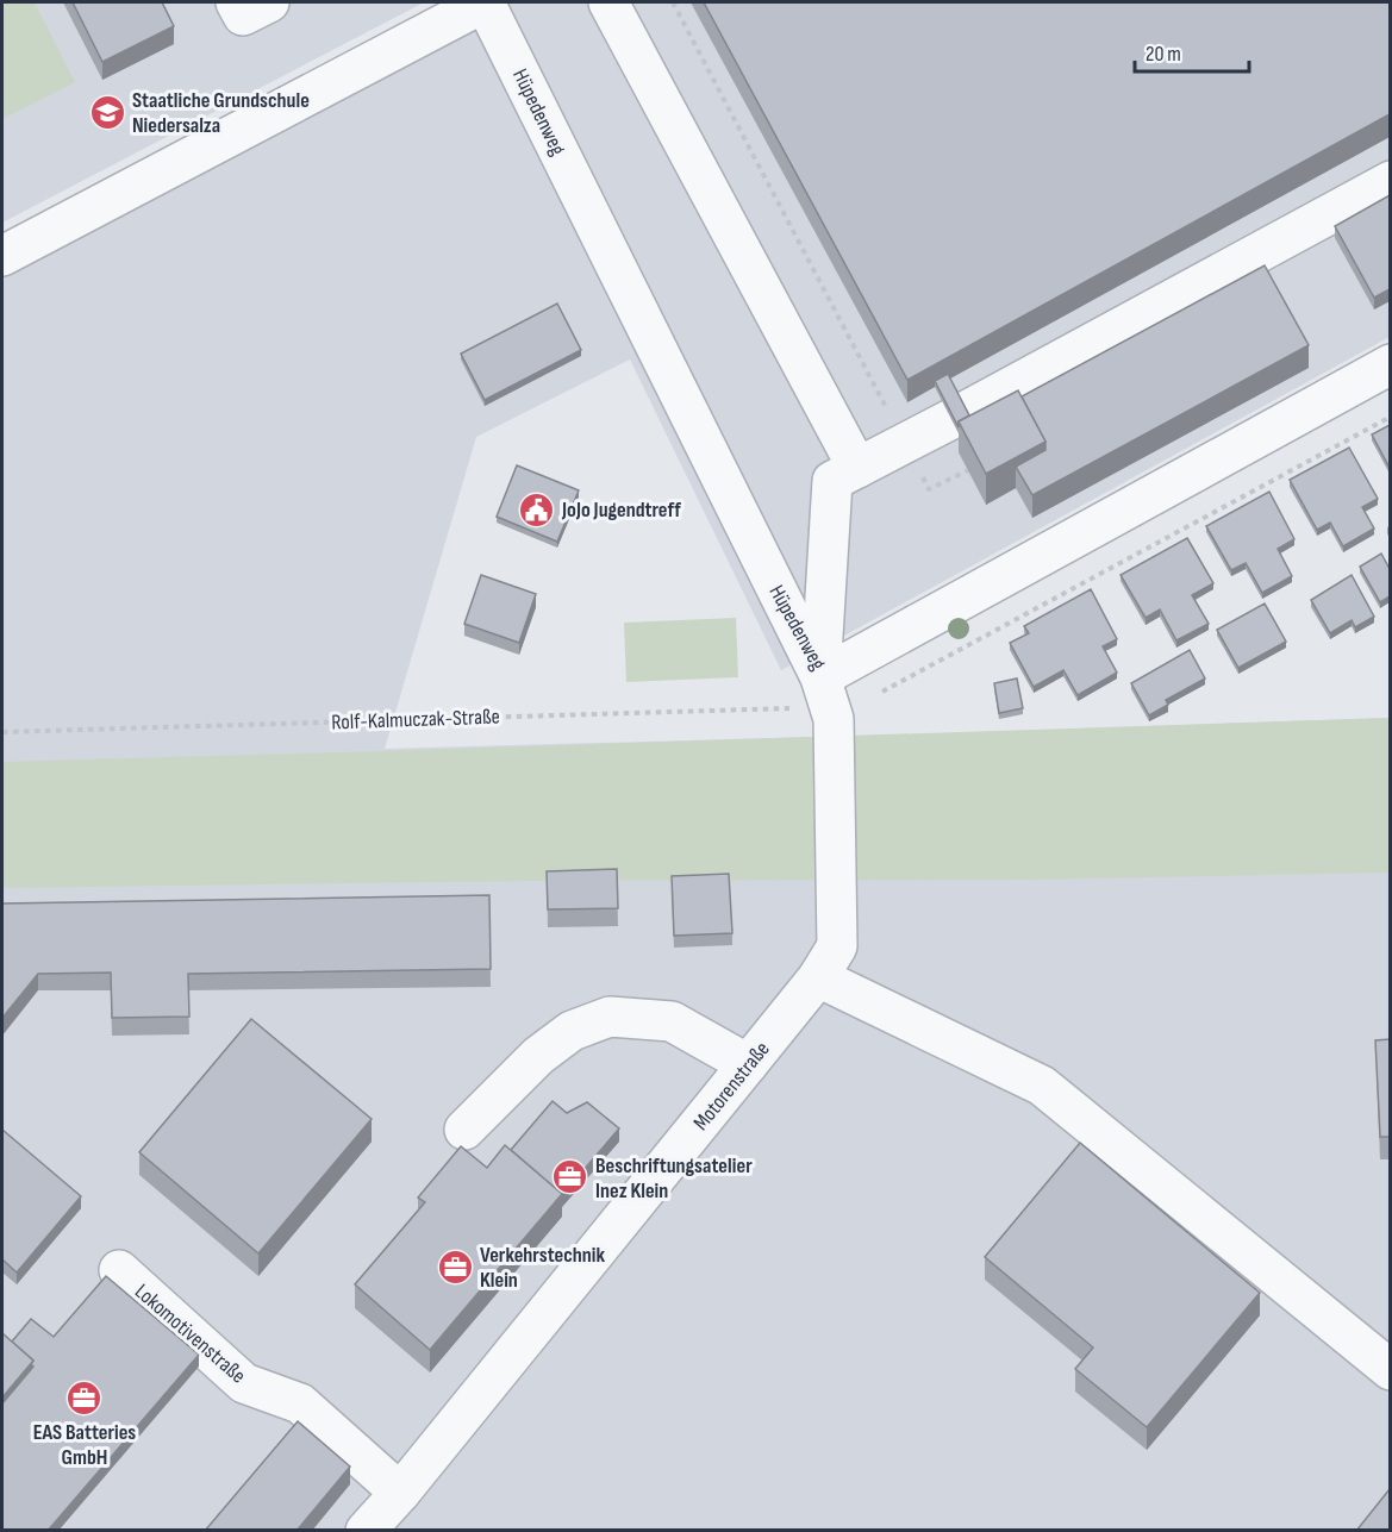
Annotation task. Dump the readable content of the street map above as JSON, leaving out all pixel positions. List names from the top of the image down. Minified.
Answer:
{"streets":{"street":["Hüpedenweg","Motorenstraße","Lokomotivenstraße"],"path":["Rolf-Kalmuczak-Straße"]},"crossings":[["Hüpedenweg","Rolf-Kalmuczak-Straße"],["Hüpedenweg","Motorenstraße"],["Rolf-Kalmuczak-Straße","Motorenstraße"],["Motorenstraße","Lokomotivenstraße"]],"places":{"school or university":["Staatliche Grundschule Niedersalza"],"public building":["JoJo Jugendtreff"],"office":["Beschriftungsatelier Inez Klein","Verkehrstechnik Klein","EAS Batteries GmbH"]},"scale_bar":"20 m"}
